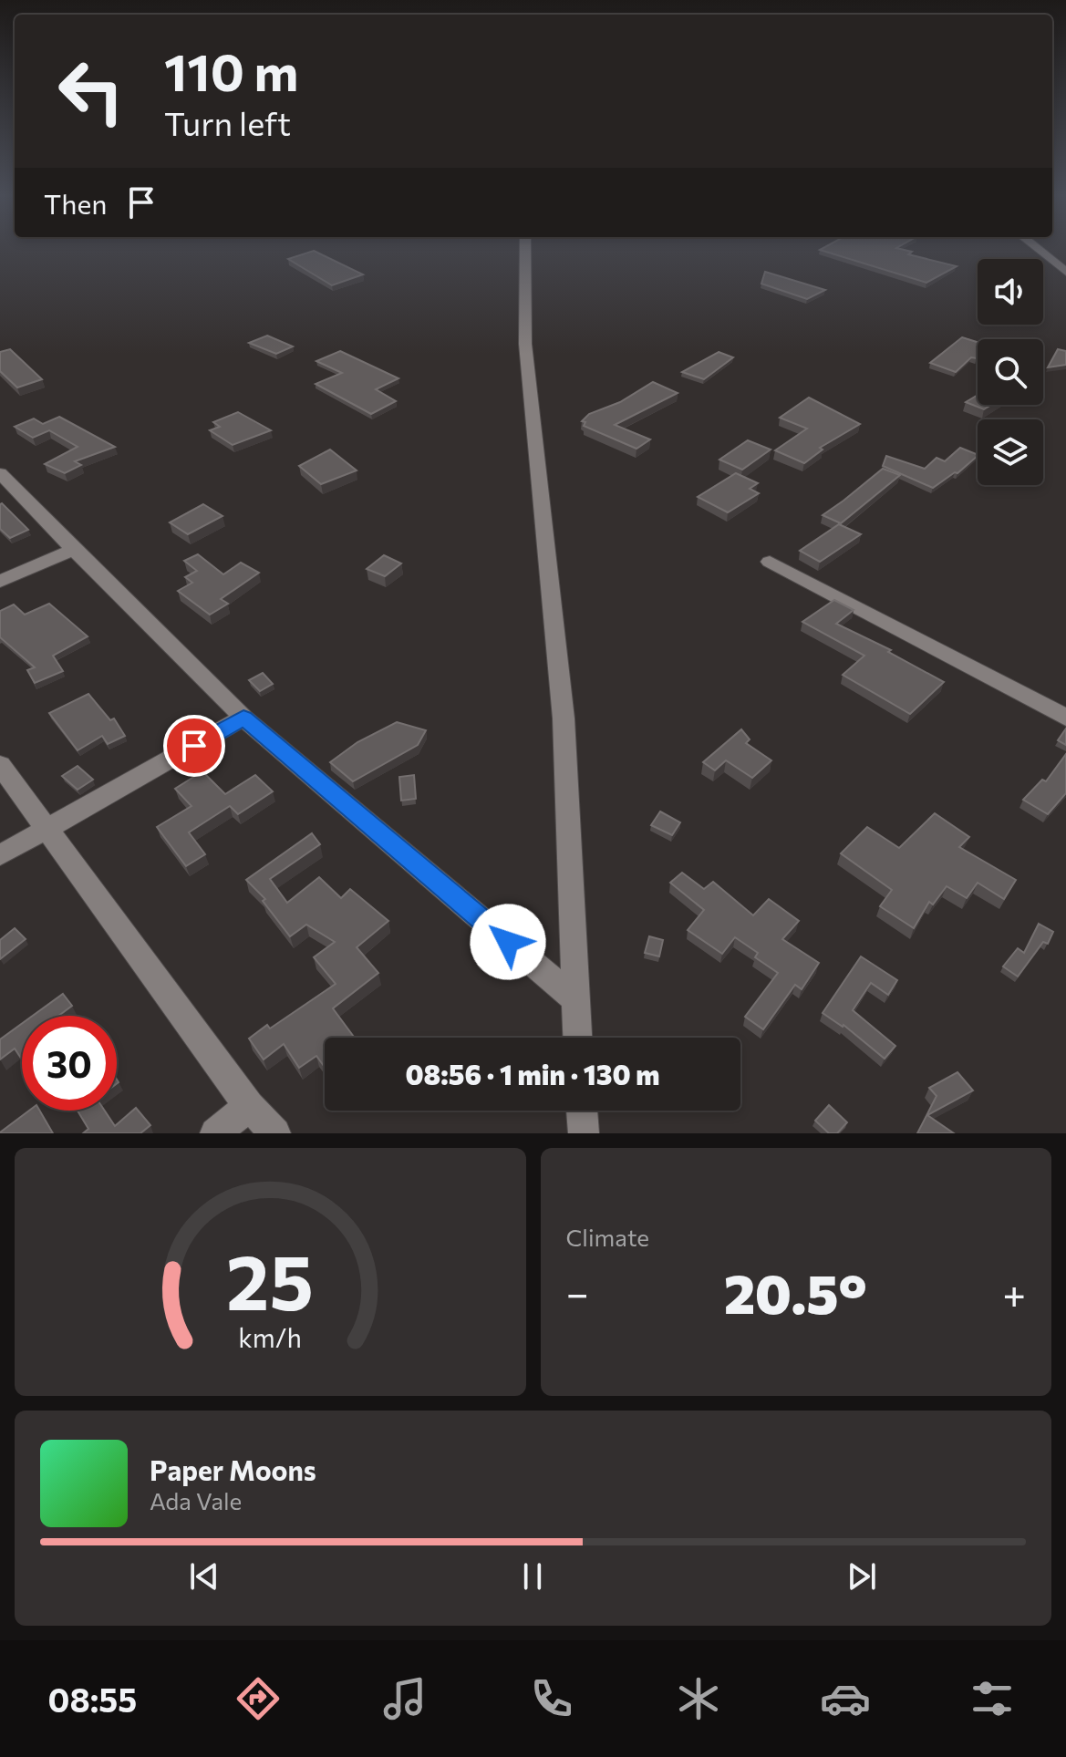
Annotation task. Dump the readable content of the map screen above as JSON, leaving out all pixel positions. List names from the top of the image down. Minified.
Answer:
{"page":{"turn":["110 m","Turn left"],"then":"Then","limit":"30","trip":"08:56 · 1 min · 130 m","tile":"Climate","heat":["−","20.5°","+"],"song":["Paper Moons","Ada Vale"],"tabs":"08:55","gauge":["25","km/h"]}}
